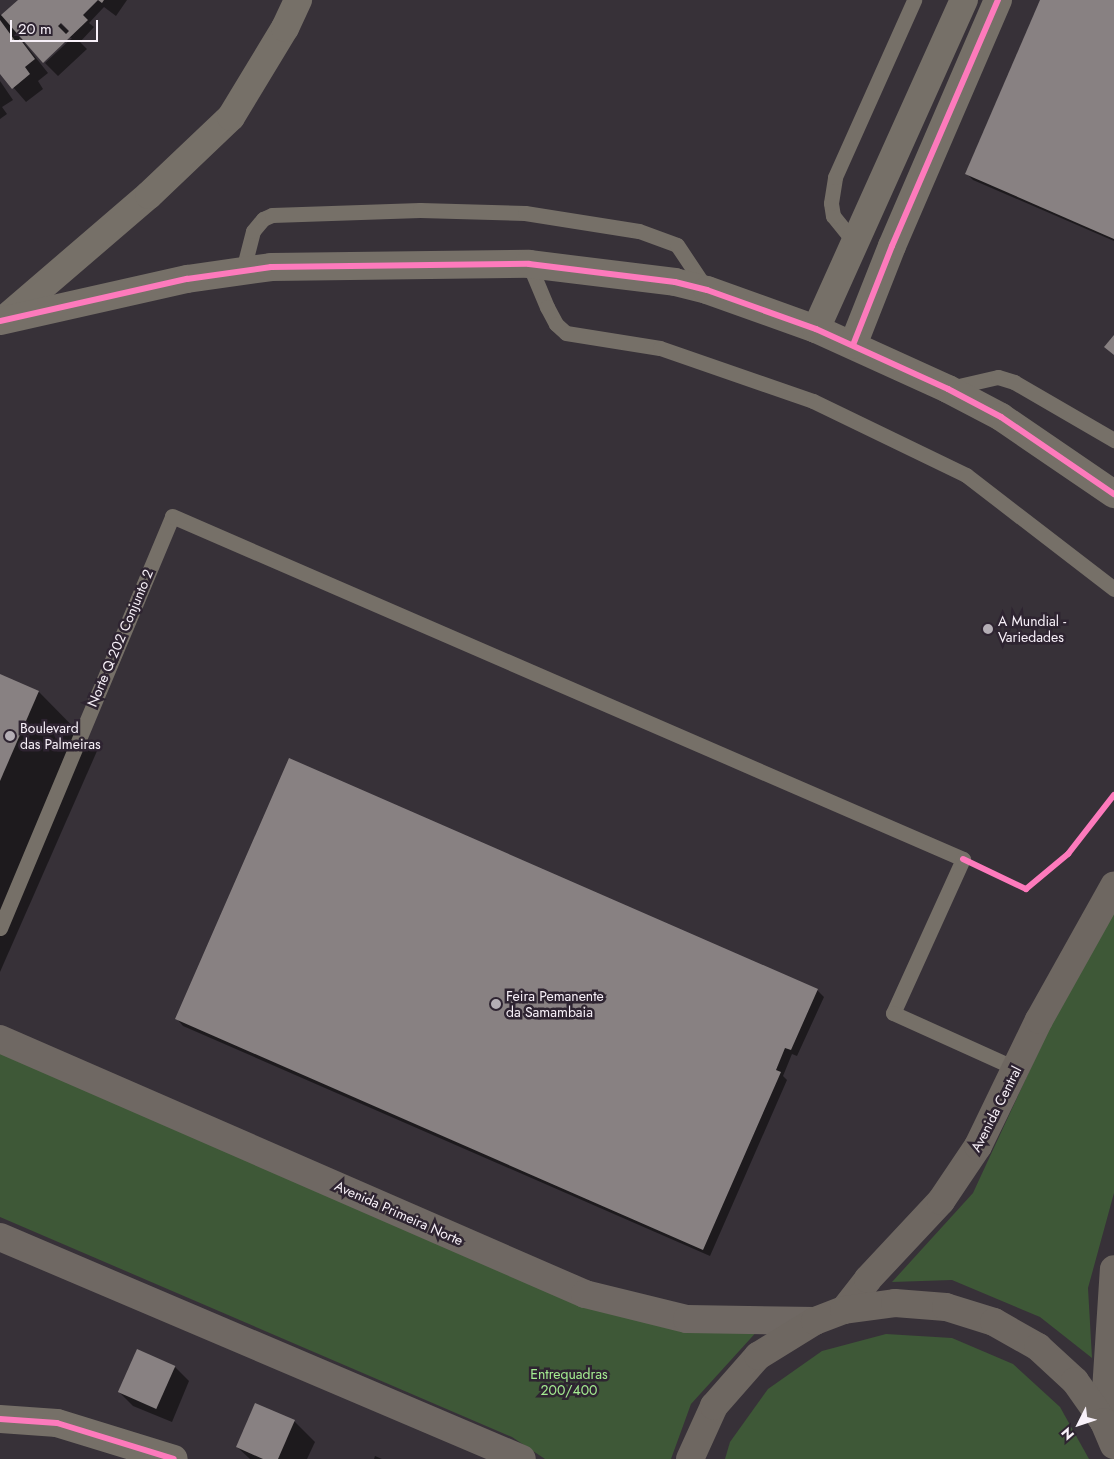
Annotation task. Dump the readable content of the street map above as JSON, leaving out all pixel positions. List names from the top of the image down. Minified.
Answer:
{"streets":{"main road":["Avenida Central","Avenida Primeira Norte"],"lane":["Norte Q 202 Conjunto 2"]},"crossings":[["Norte Q 202 Conjunto 2","Avenida Central"]],"parks":["Entrequadras 200/400"],"places":["A Mundial - Variedades","Boulevard das Palmeiras","Feira Pemanente da Samambaia"],"scale_bar":"20 m","north":"bottom left"}
